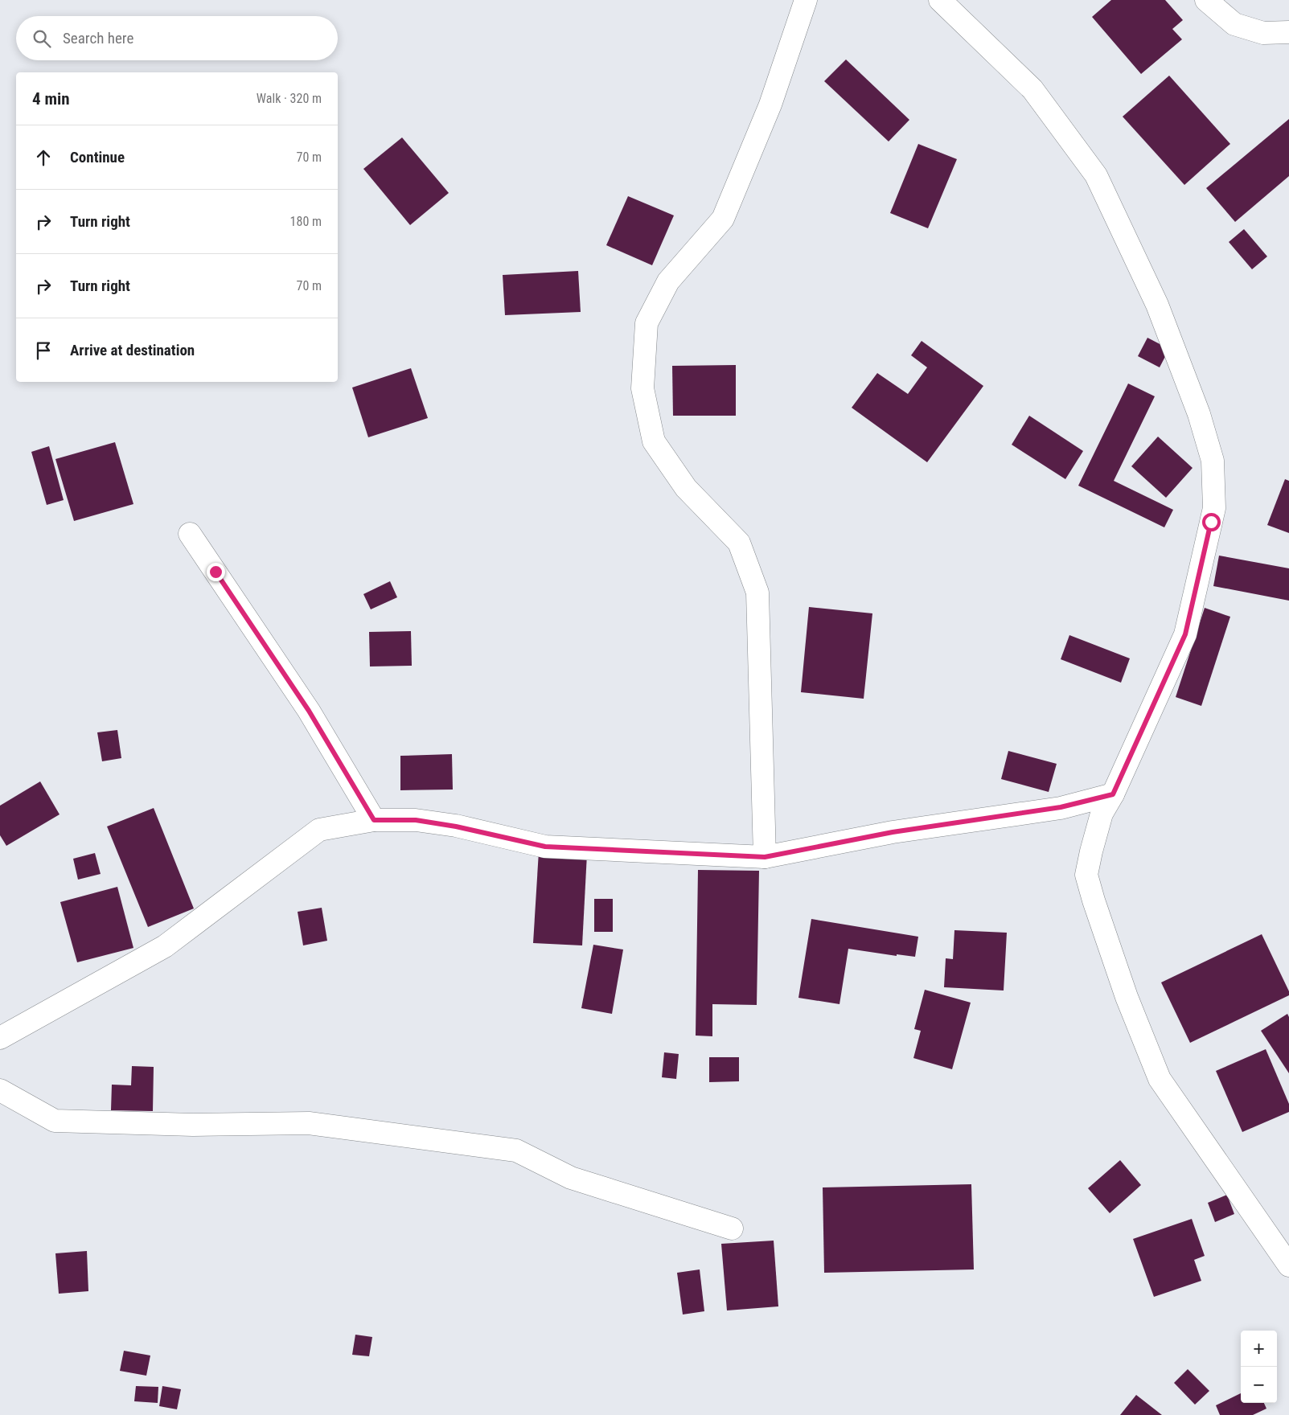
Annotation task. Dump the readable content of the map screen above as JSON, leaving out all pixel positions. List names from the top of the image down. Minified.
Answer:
{"page":{"search":"Search here","heading":["4 min","Walk · 320 m"],"list":[["Continue","70 m"],["Turn right","180 m"],["Turn right","70 m"],"Arrive at destination"],"map_buttons":["+","−"]}}
